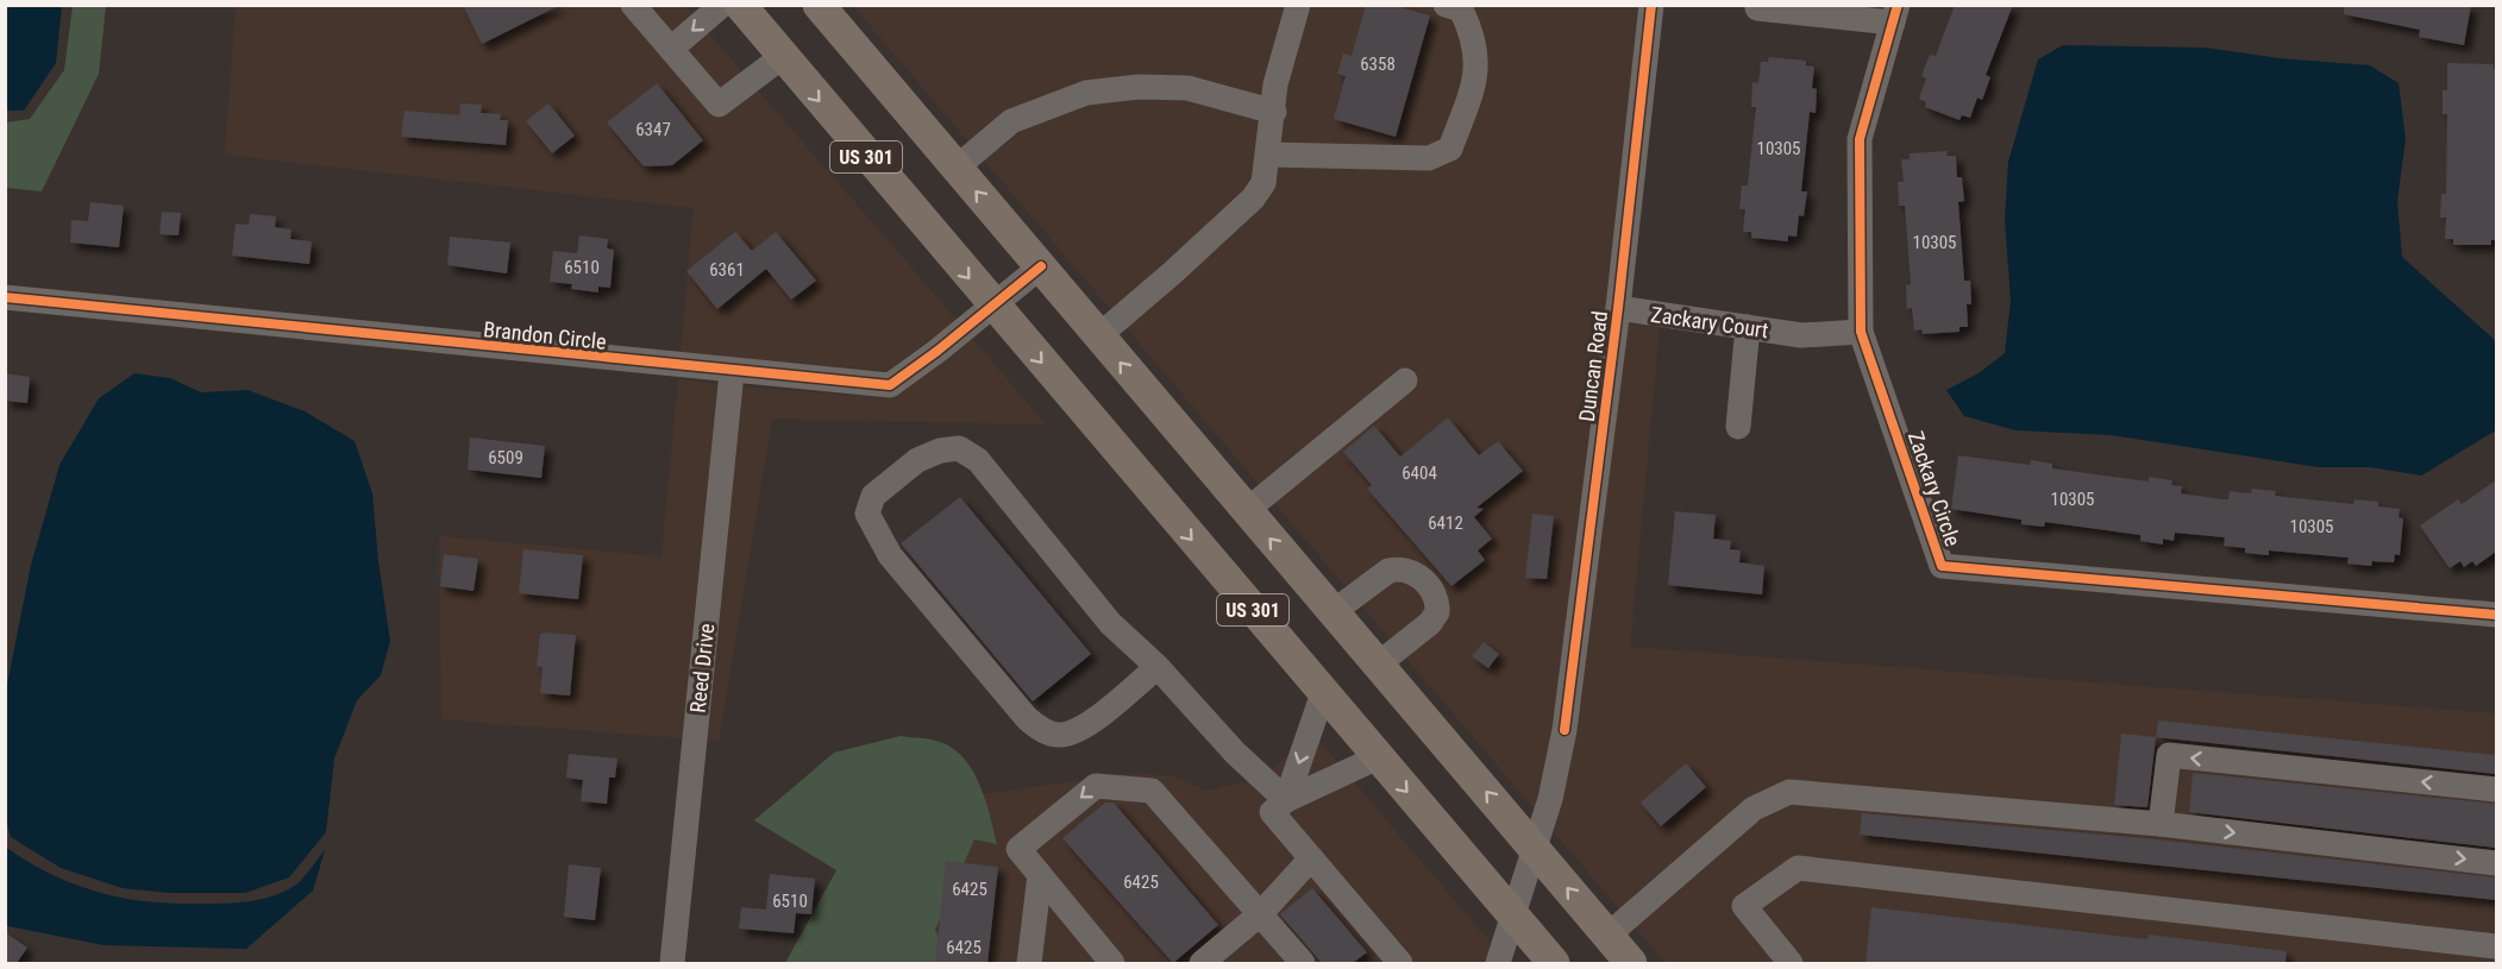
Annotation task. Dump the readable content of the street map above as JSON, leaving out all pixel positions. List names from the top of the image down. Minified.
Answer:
{"streets":{"main road":["US 301"],"street":["Zackary Court","Brandon Circle","Duncan Road","Zackary Circle","Reed Drive"]},"crossings":[["US 301","Brandon Circle"],["US 301","Duncan Road"],["Zackary Court","Duncan Road"],["Zackary Court","Zackary Circle"],["Brandon Circle","Reed Drive"]],"house_numbers":["6358","6347","10305","10305","6510","6361","6509","6404","10305","6412","10305","6425","6425","6510","6425"]}
